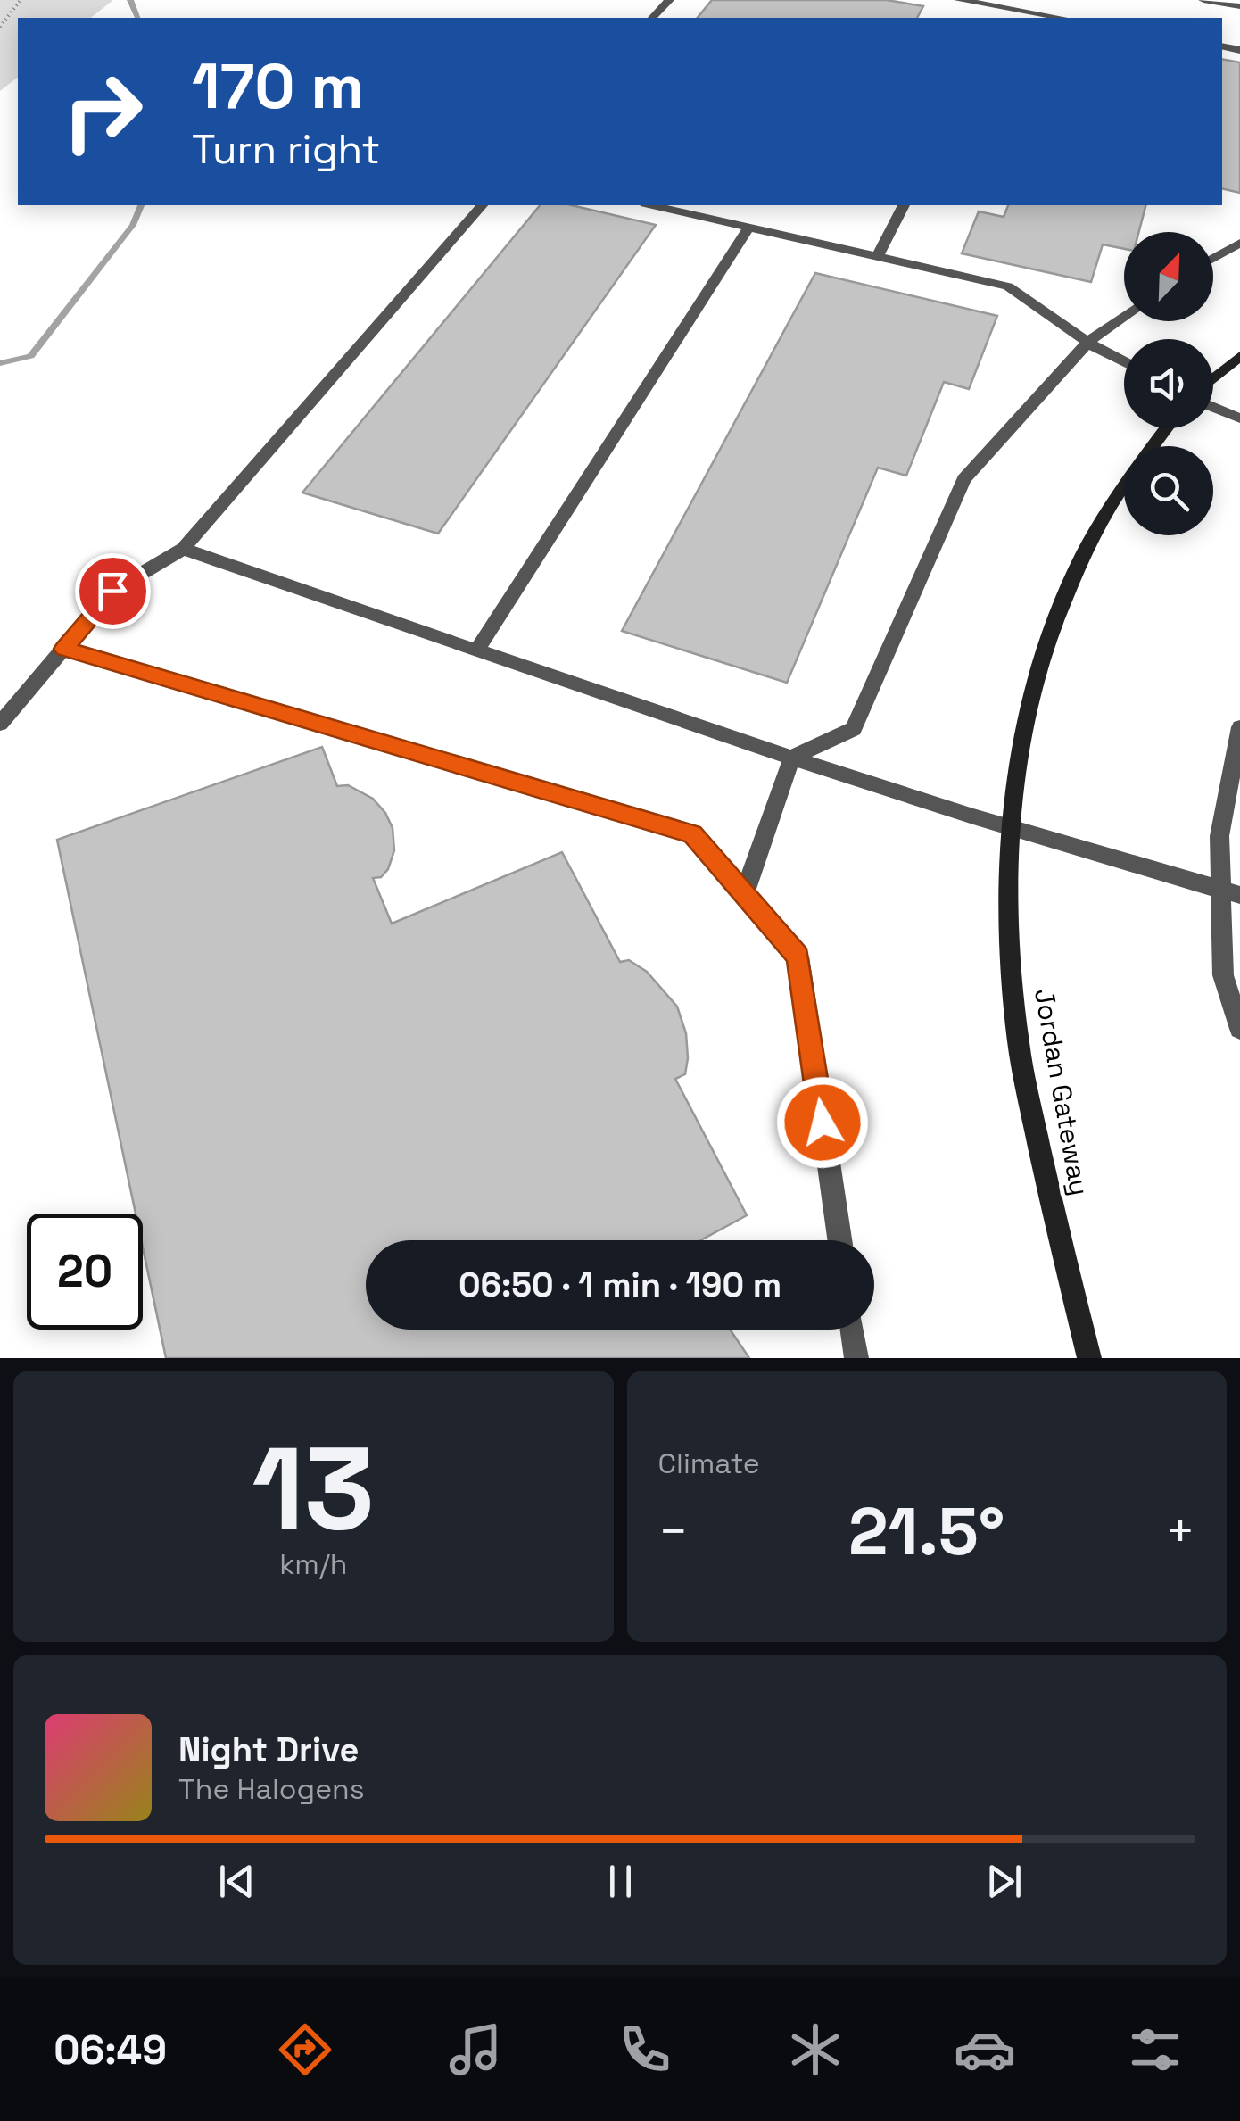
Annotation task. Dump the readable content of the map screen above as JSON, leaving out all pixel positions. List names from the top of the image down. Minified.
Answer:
{"streets":{"main road":["Jordan Gateway"]},"north":"top right","page":{"turn":["170 m","Turn right"],"limit":"20","trip":"06:50 · 1 min · 190 m","tile":[["13","km/h"],"Climate"],"heat":["−","21.5°","+"],"song":["Night Drive","The Halogens"],"tabs":"06:49"}}
